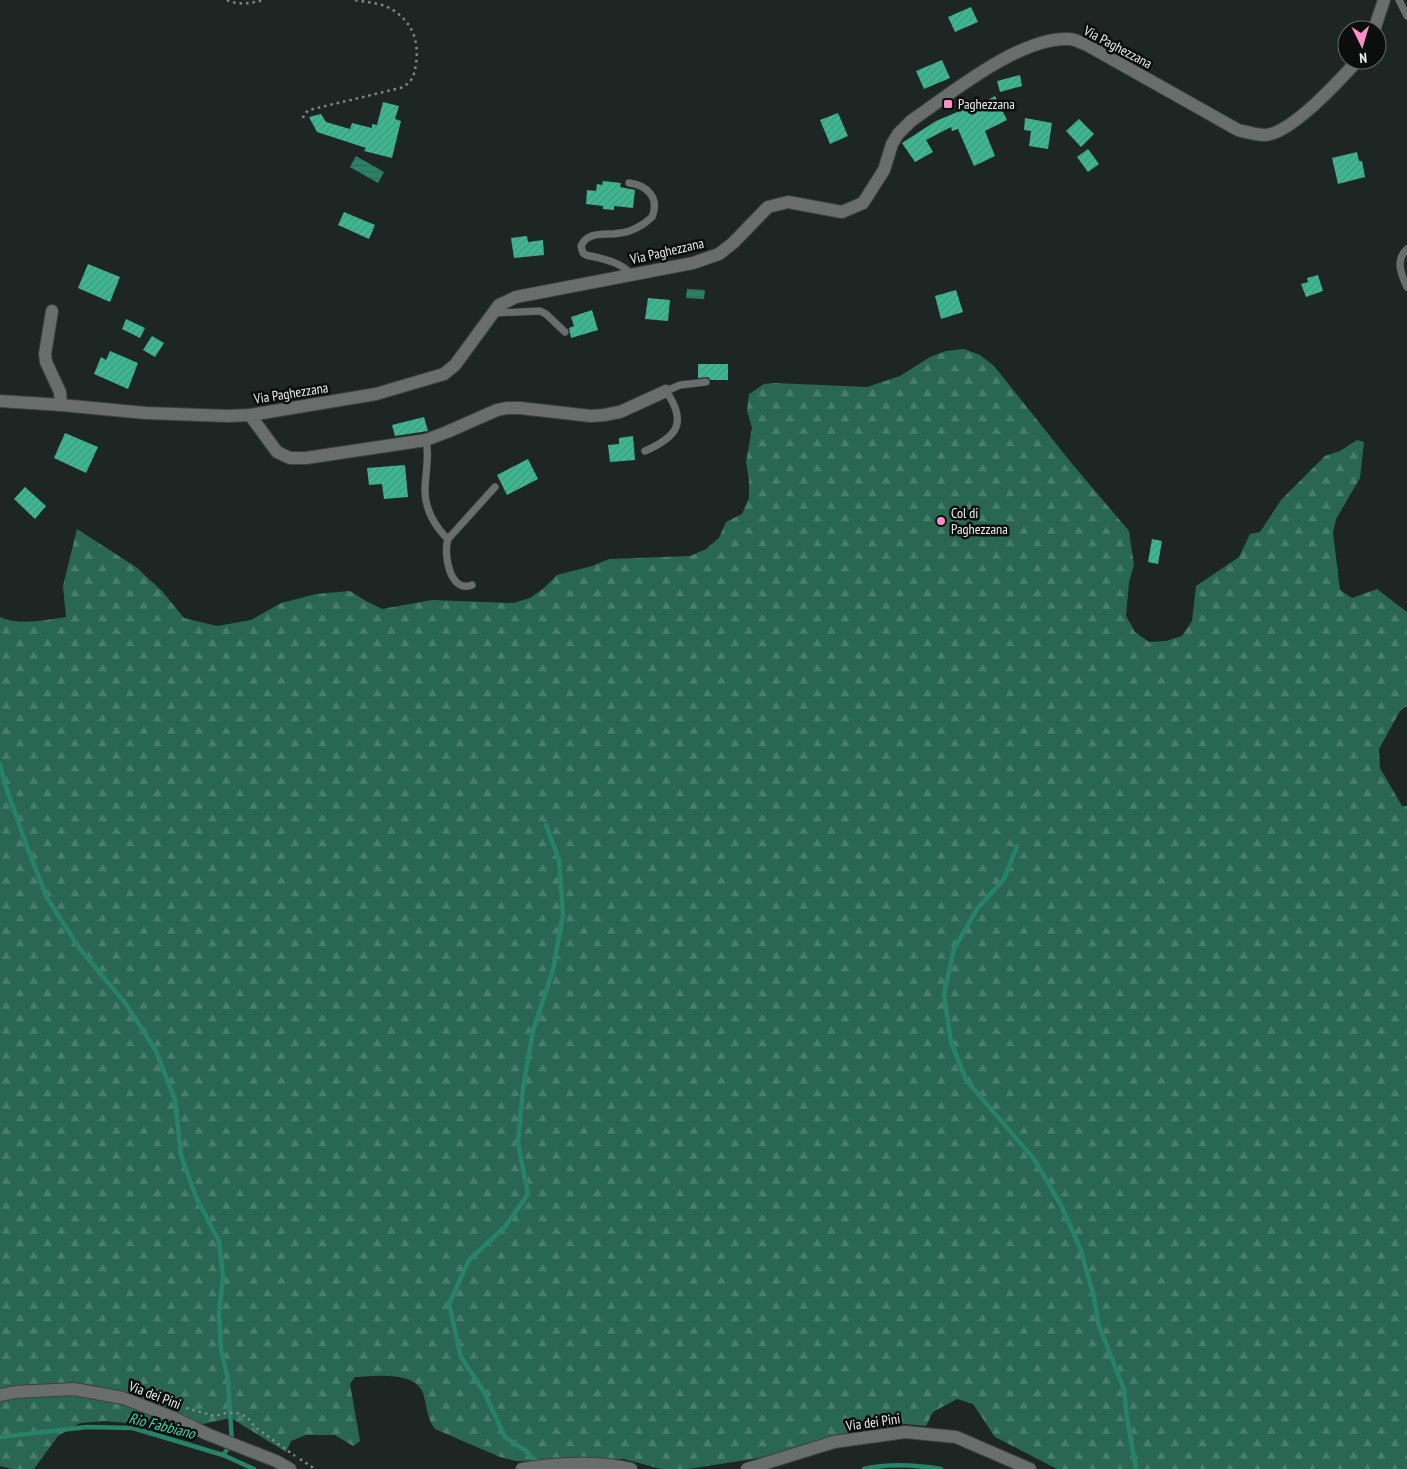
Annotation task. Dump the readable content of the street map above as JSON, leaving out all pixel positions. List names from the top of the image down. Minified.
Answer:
{"streets":{"street":["Via Paghezzana","Via dei Pini"]},"water":["Rio Fabbiano"],"places":{"transit":["Paghezzana"],"other":["Col di Paghezzana"]},"north":"bottom"}
